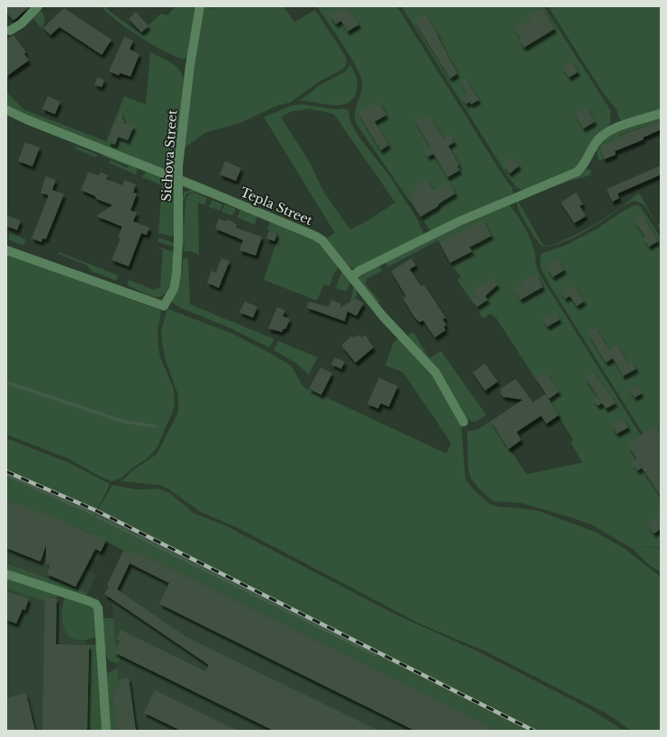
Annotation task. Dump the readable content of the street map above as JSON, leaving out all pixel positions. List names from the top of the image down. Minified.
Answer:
{"streets":{"street":["Sichova Street","Tepla Street"]},"crossings":[["Sichova Street","Tepla Street"]]}
